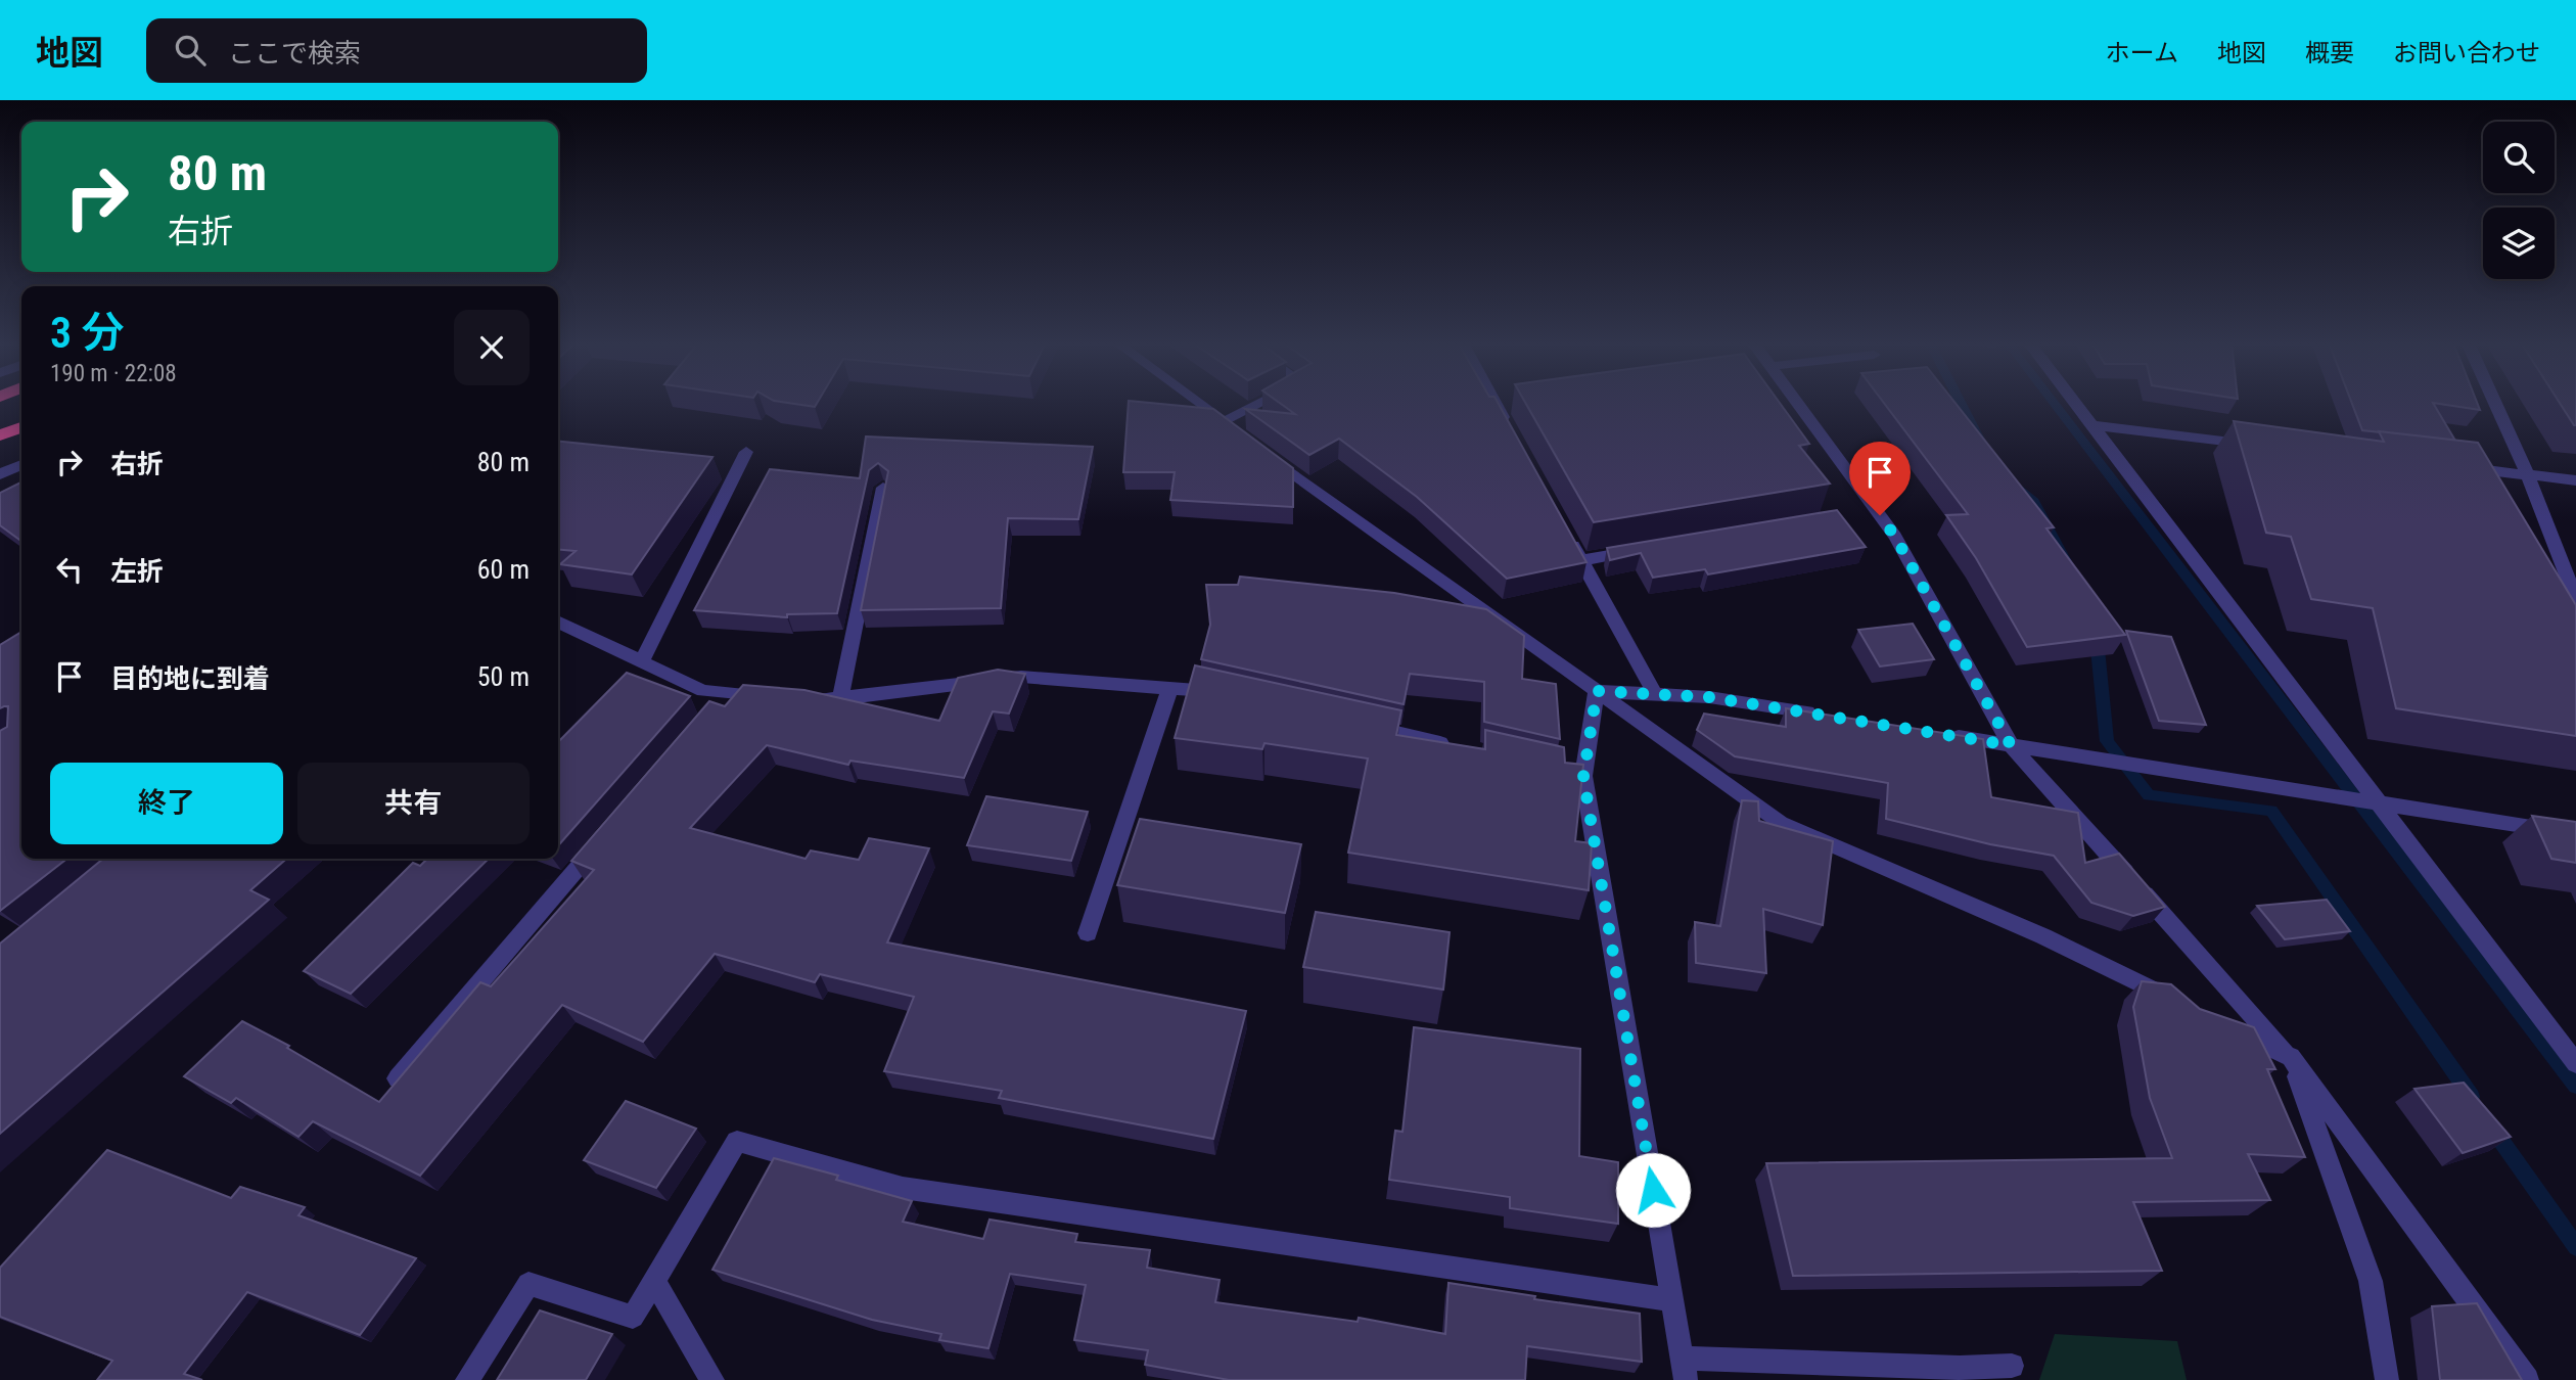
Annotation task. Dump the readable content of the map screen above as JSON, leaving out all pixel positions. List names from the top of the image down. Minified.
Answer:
{"page":{"header":"地図","search":"ここで検索","nav":["ホーム","地図","概要","お問い合わせ"],"turn":["80 m","右折"],"heading":["3 分","190 m · 22:08"],"list":[{"name":"右折","value":"80 m"},{"name":"左折","value":"60 m"},{"name":"目的地に到着","value":"50 m"}],"buttons":["終了","共有"]}}
